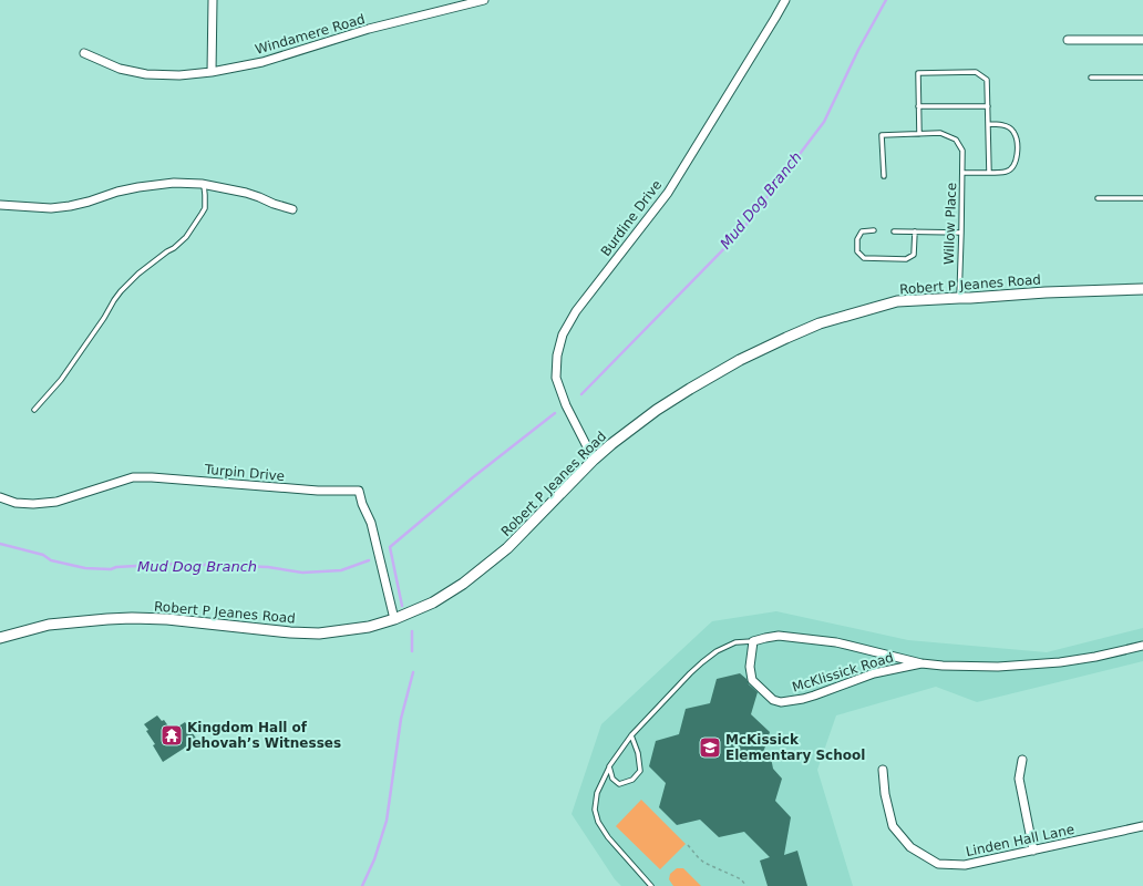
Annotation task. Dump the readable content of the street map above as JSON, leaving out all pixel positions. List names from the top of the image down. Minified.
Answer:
{"streets":{"street":["Windamere Road","Burdine Drive","Robert P Jeanes Road","Turpin Drive","McKlissick Road","Linden Hall Lane"],"lane":["Willow Place"]},"crossings":[["Burdine Drive","Robert P Jeanes Road"],["Willow Place","Robert P Jeanes Road"],["Robert P Jeanes Road","Turpin Drive"]],"water":["Mud Dog Branch"],"places":{"temple":["Kingdom Hall of Jehovah’s Witnesses"],"school or university":["McKissick Elementary School"]}}
